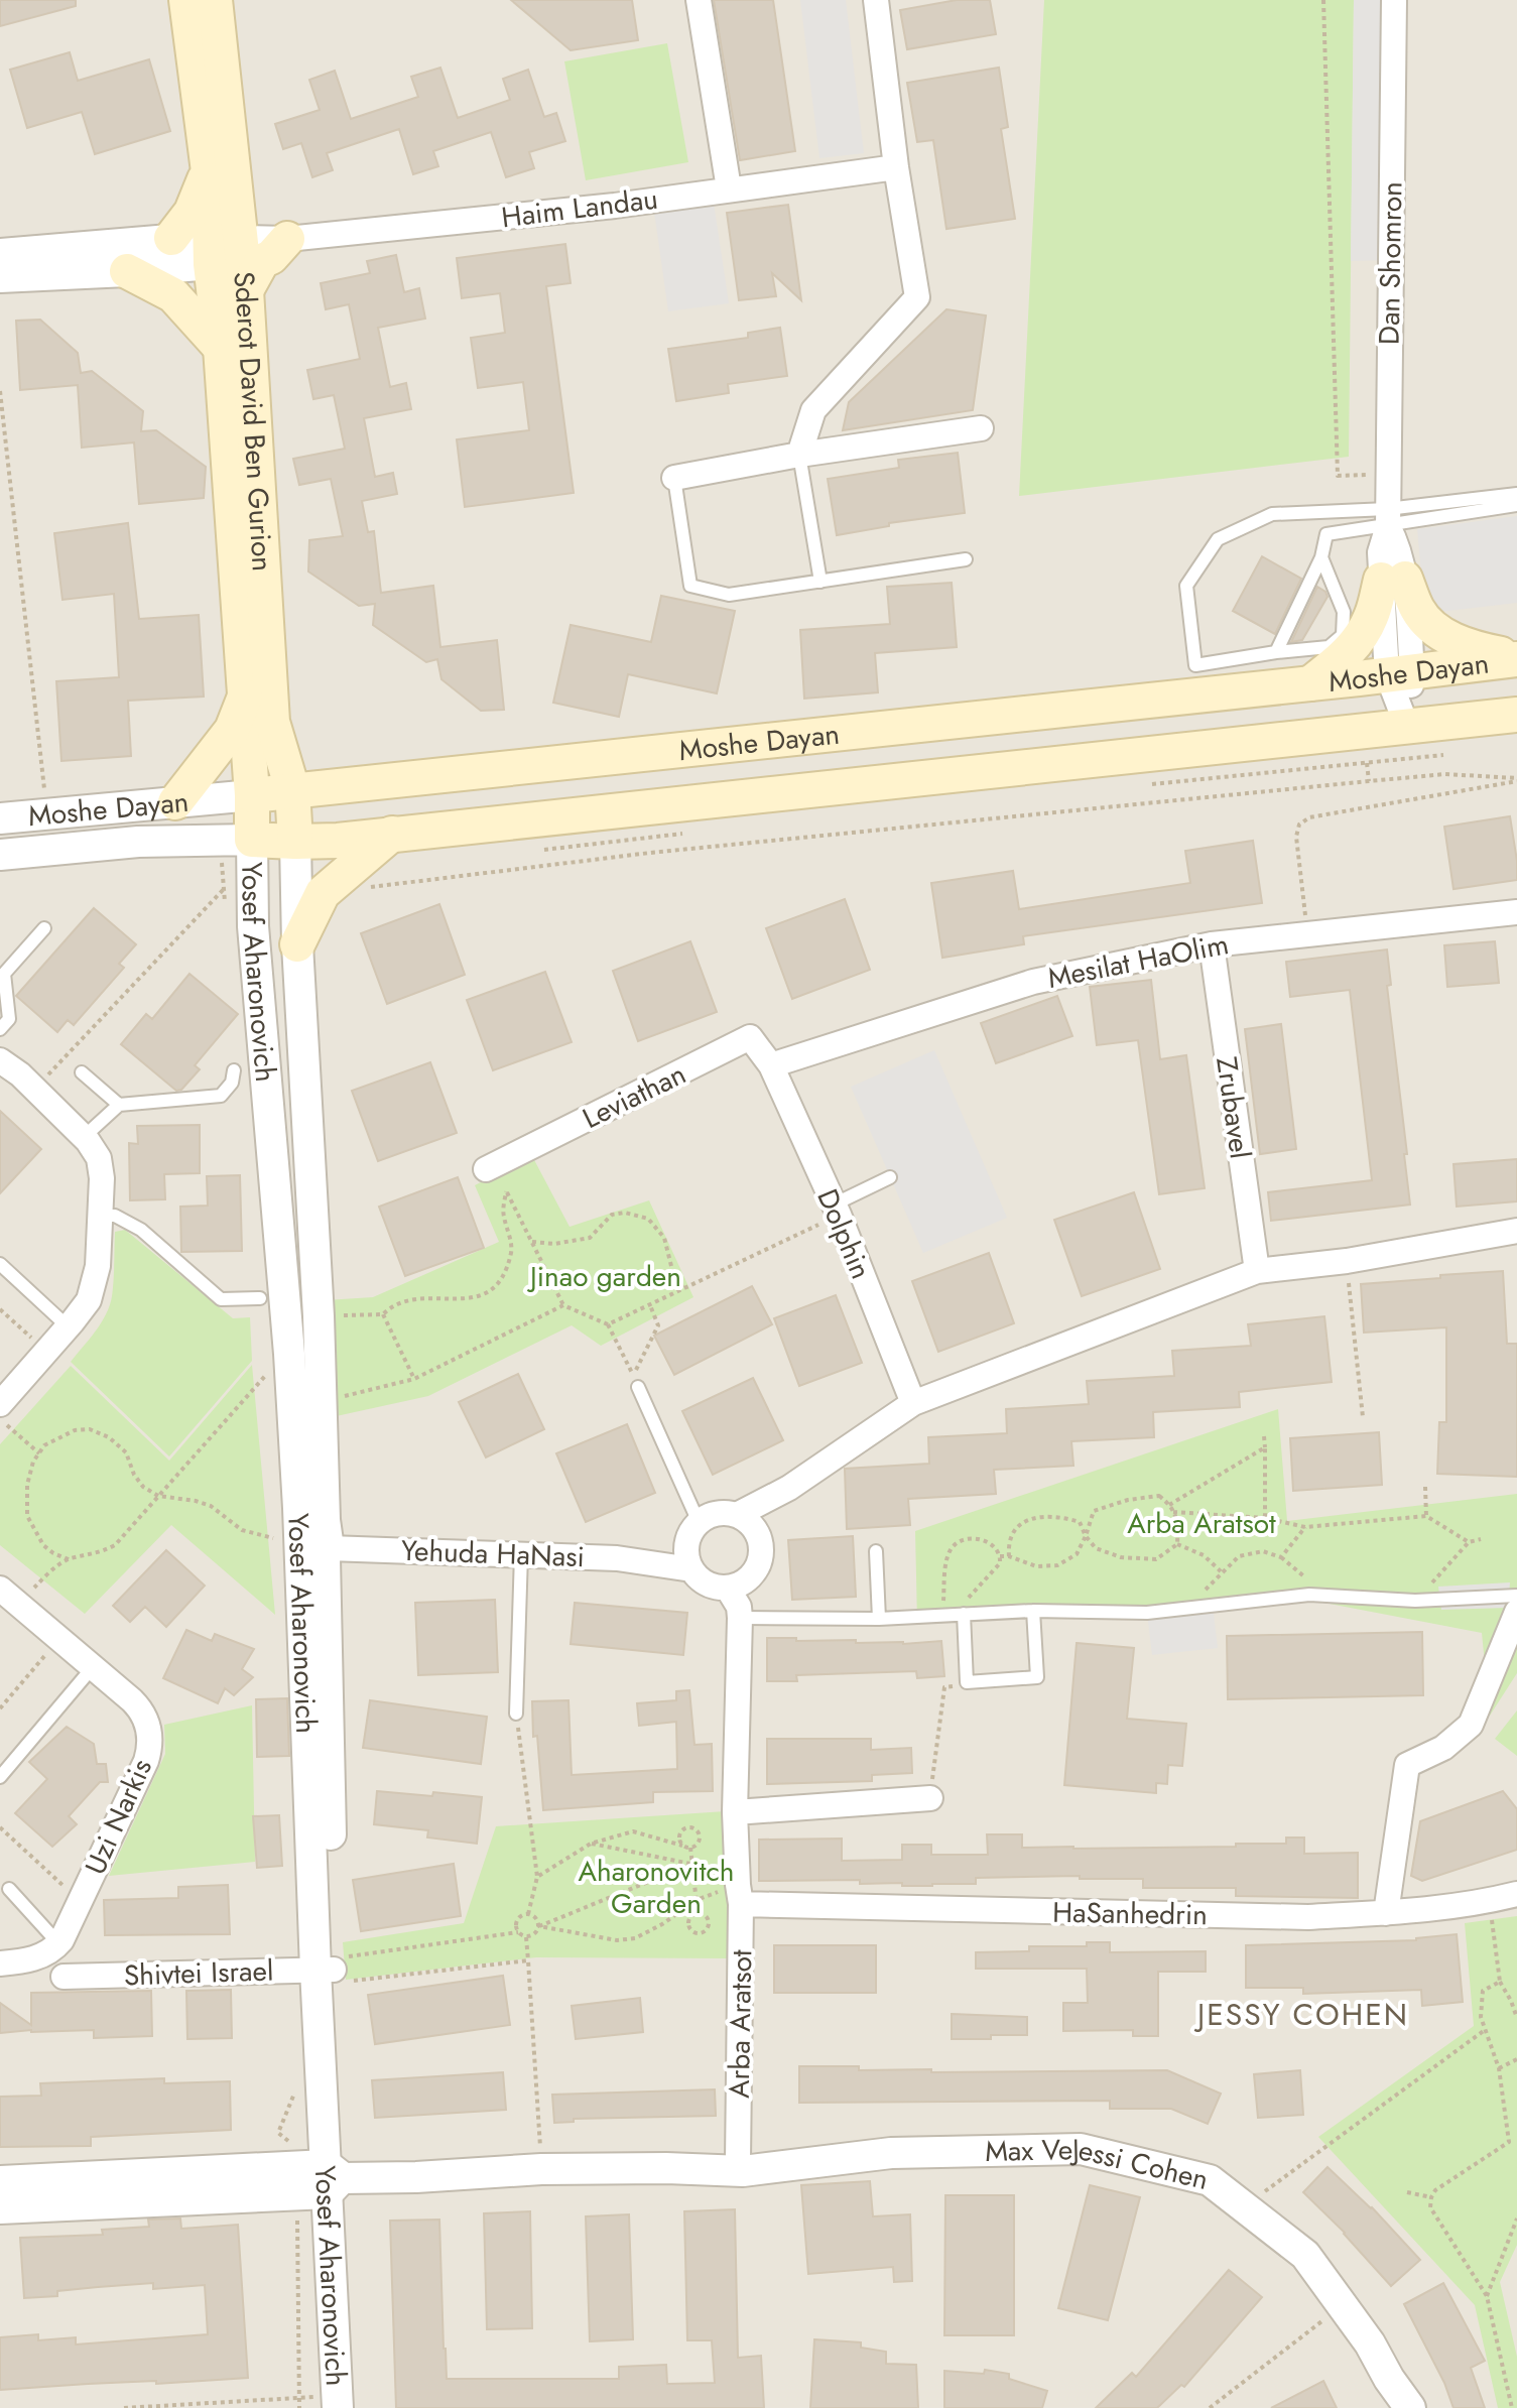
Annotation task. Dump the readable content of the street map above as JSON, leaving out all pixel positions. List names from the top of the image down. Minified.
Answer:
{"streets":{"main road":["Sderot David Ben Gurion","Moshe Dayan"],"street":["Haim Landau","Dan Shomron","Mesilat HaOlim","Yosef Aharonovich","Leviathan","Zrubavel","Dolphin","Yehuda HaNasi","Uzi Narkis","HaSanhedrin","Shivtei Israel","Arba Aratsot","Max VeJessi Cohen"]},"crossings":[["Haim Landau","Sderot David Ben Gurion"],["Dan Shomron","Moshe Dayan"],["Sderot David Ben Gurion","Moshe Dayan"],["Sderot David Ben Gurion","Yosef Aharonovich"],["Moshe Dayan","Yosef Aharonovich"],["Mesilat HaOlim","Leviathan"],["Mesilat HaOlim","Zrubavel"],["Mesilat HaOlim","Dolphin"],["Yosef Aharonovich","Yehuda HaNasi"],["Yosef Aharonovich","Shivtei Israel"],["Yosef Aharonovich","Max VeJessi Cohen"],["Leviathan","Dolphin"],["Yehuda HaNasi","Arba Aratsot"],["HaSanhedrin","Arba Aratsot"],["Arba Aratsot","Max VeJessi Cohen"]],"districts":["JESSY COHEN"],"parks":["Jinao garden","Arba Aratsot","Aharonovitch Garden"]}
